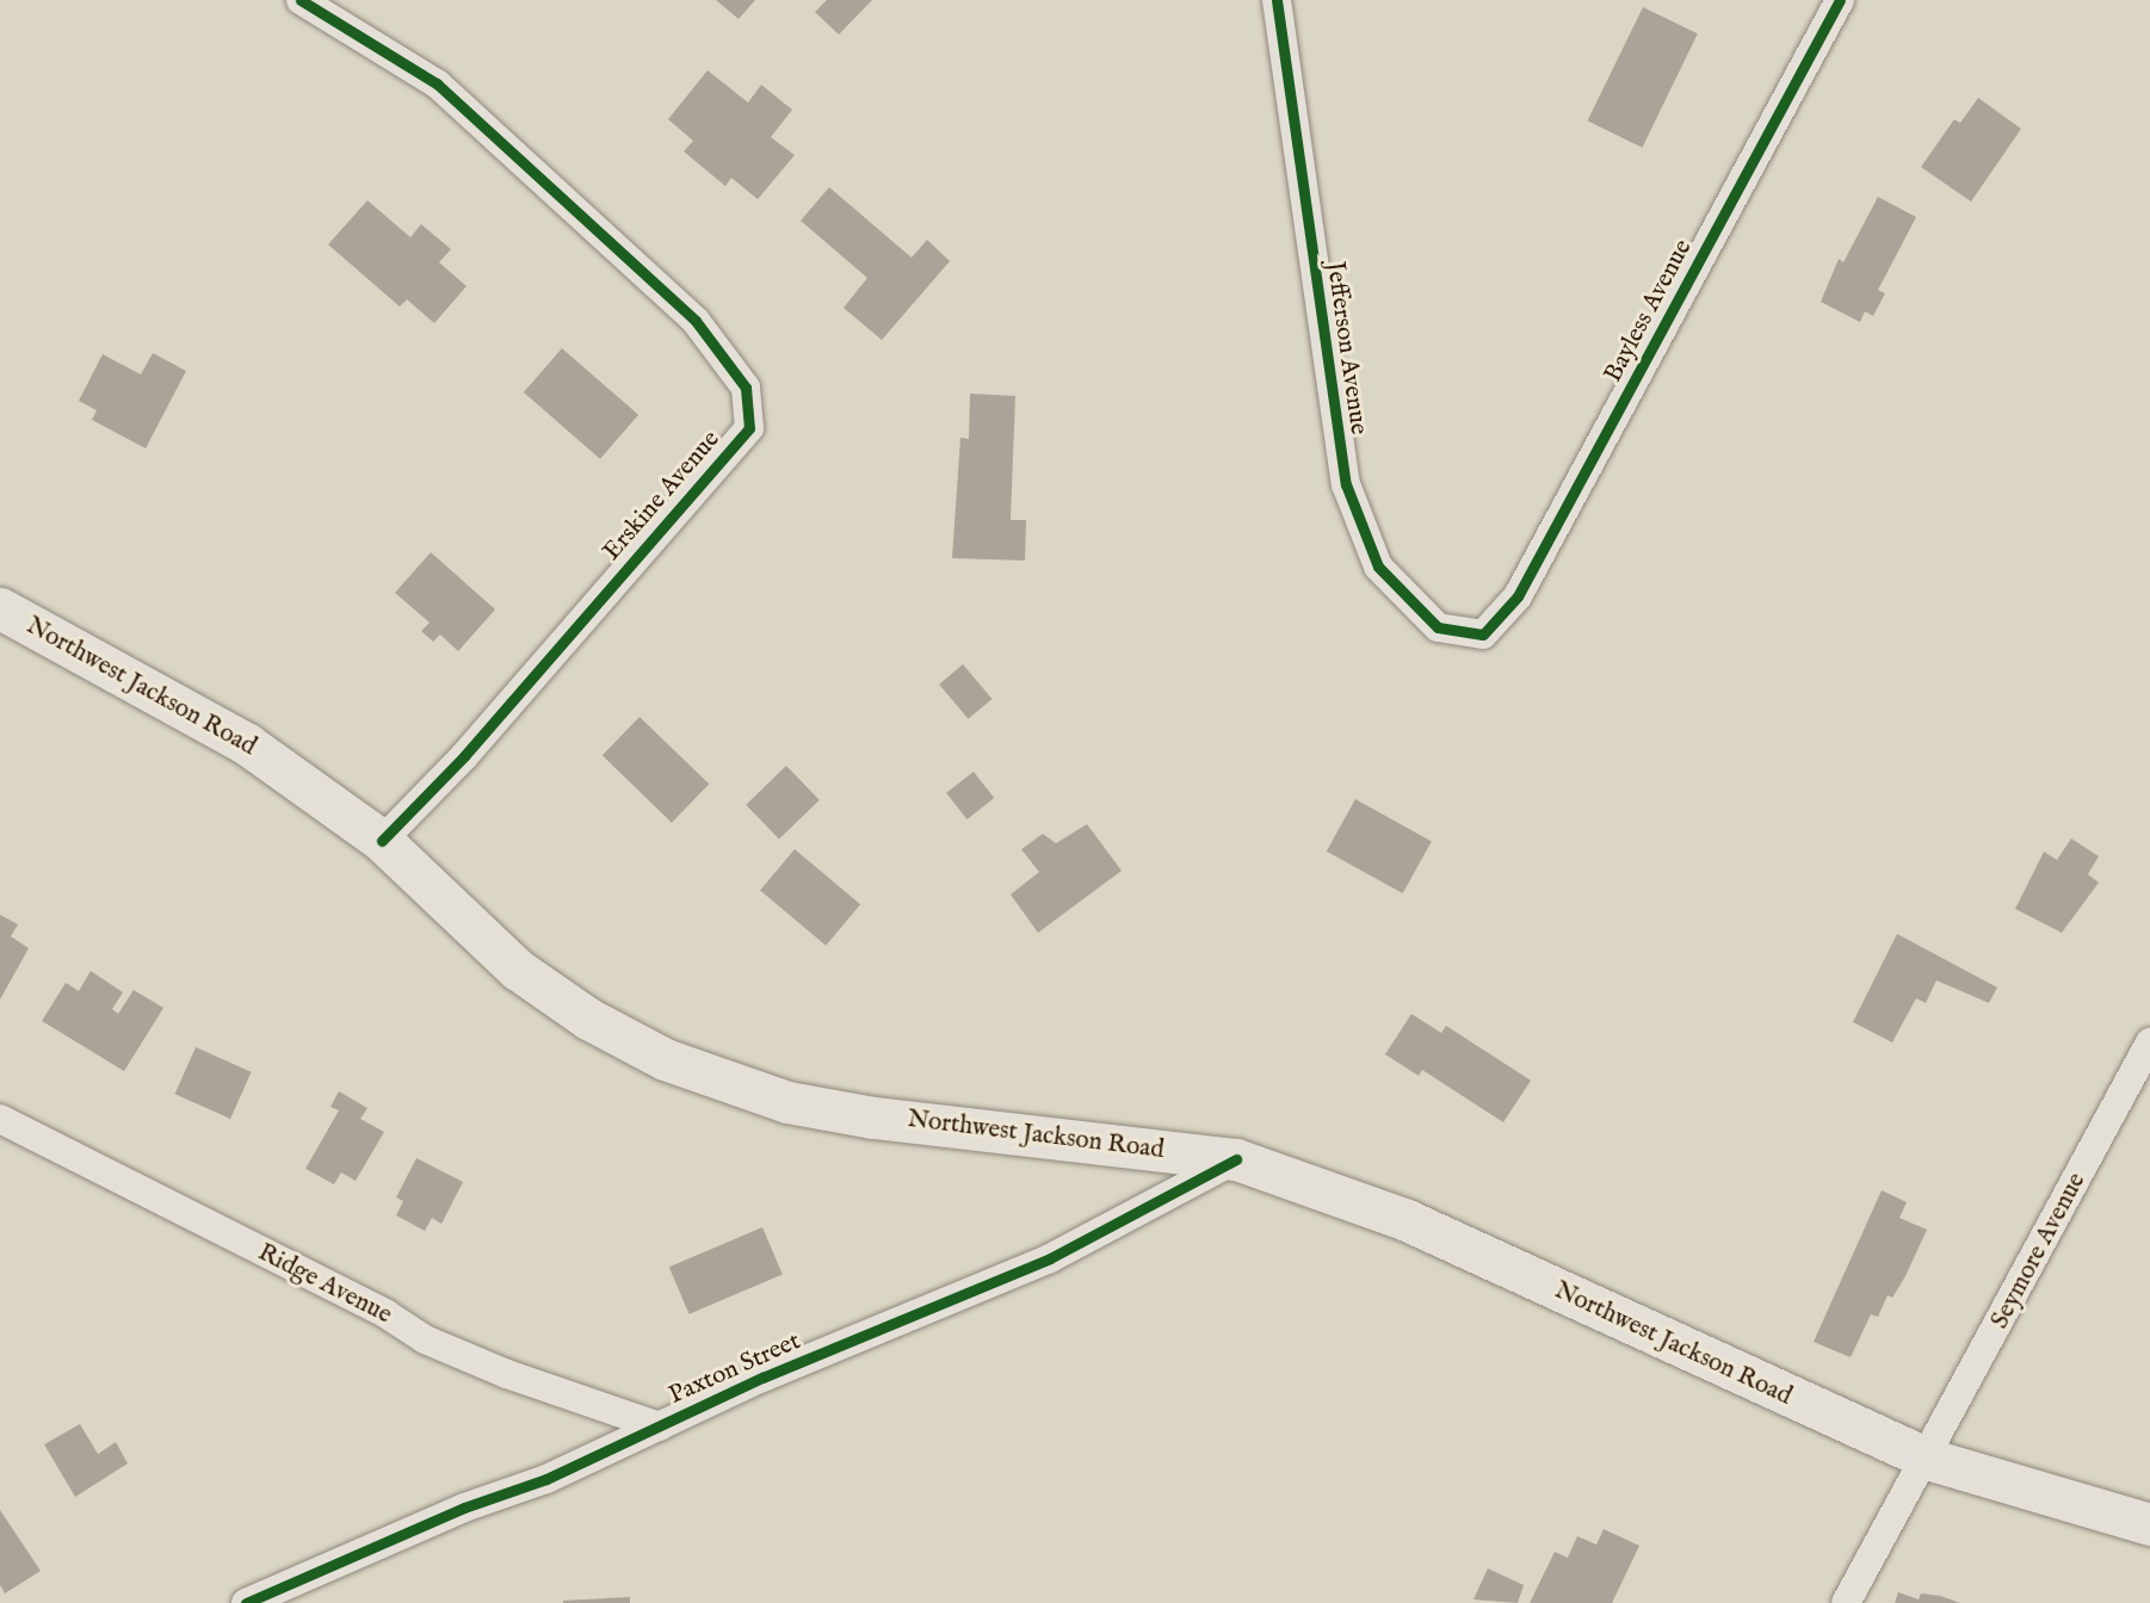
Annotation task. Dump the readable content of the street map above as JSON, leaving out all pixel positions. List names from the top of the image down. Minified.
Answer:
{"streets":{"main road":["Northwest Jackson Road"],"street":["Bayless Avenue","Jefferson Avenue","Erskine Avenue","Seymore Avenue","Ridge Avenue","Paxton Street"]},"crossings":[["Bayless Avenue","Jefferson Avenue"],["Erskine Avenue","Northwest Jackson Road"],["Northwest Jackson Road","Seymore Avenue"],["Northwest Jackson Road","Paxton Street"],["Ridge Avenue","Paxton Street"]]}
